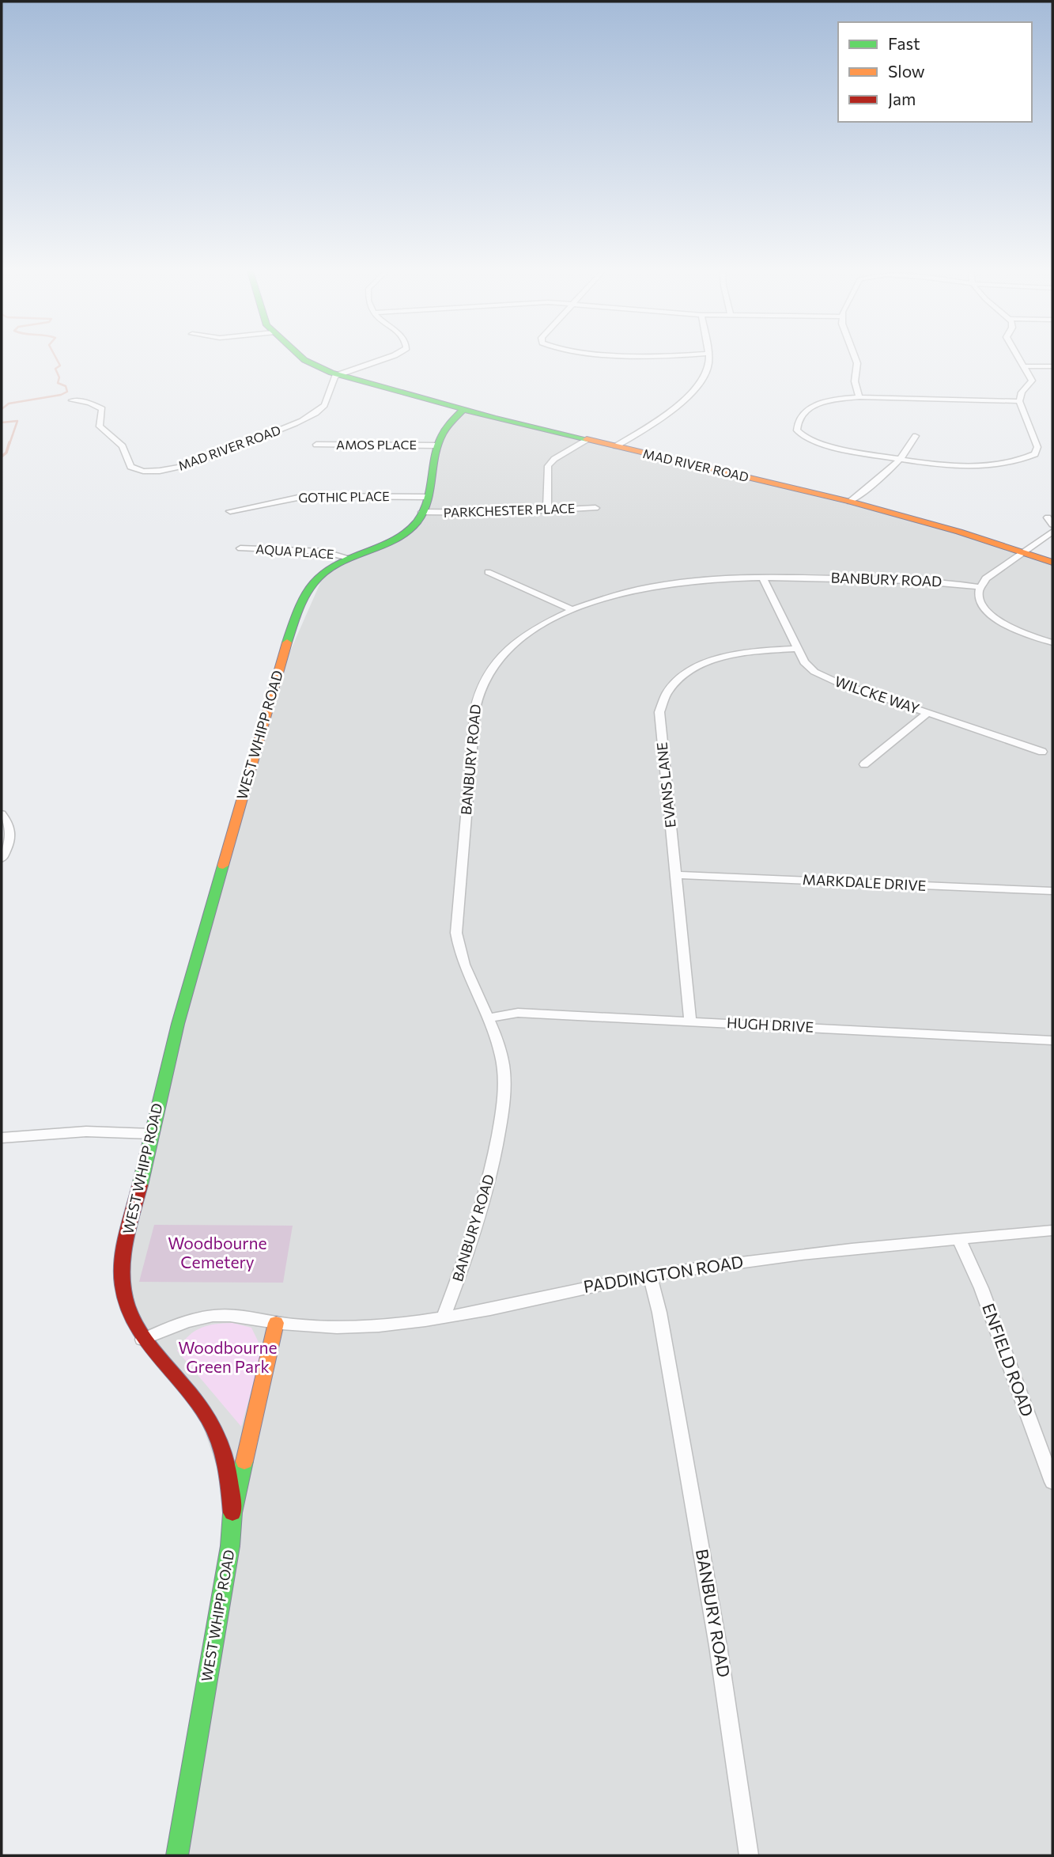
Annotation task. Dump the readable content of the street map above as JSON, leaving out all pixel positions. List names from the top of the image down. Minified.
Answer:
{"streets":{"street":["AMOS PLACE","MAD RIVER ROAD","GOTHIC PLACE","PARKCHESTER PLACE","AQUA PLACE","BANBURY ROAD","WILCKE WAY","WEST WHIPP ROAD","EVANS LANE","MARKDALE DRIVE","HUGH DRIVE","PADDINGTON ROAD","ENFIELD ROAD"]},"crossings":[["AMOS PLACE","WEST WHIPP ROAD"],["MAD RIVER ROAD","WEST WHIPP ROAD"],["GOTHIC PLACE","WEST WHIPP ROAD"],["PARKCHESTER PLACE","WEST WHIPP ROAD"],["AQUA PLACE","WEST WHIPP ROAD"],["BANBURY ROAD","WILCKE WAY"],["BANBURY ROAD","HUGH DRIVE"],["BANBURY ROAD","PADDINGTON ROAD"],["WILCKE WAY","EVANS LANE"],["WEST WHIPP ROAD","PADDINGTON ROAD"],["EVANS LANE","MARKDALE DRIVE"],["EVANS LANE","HUGH DRIVE"],["PADDINGTON ROAD","ENFIELD ROAD"]],"parks":["Woodbourne Cemetery","Woodbourne Green Park"],"legend":["Fast","Slow","Jam"]}
